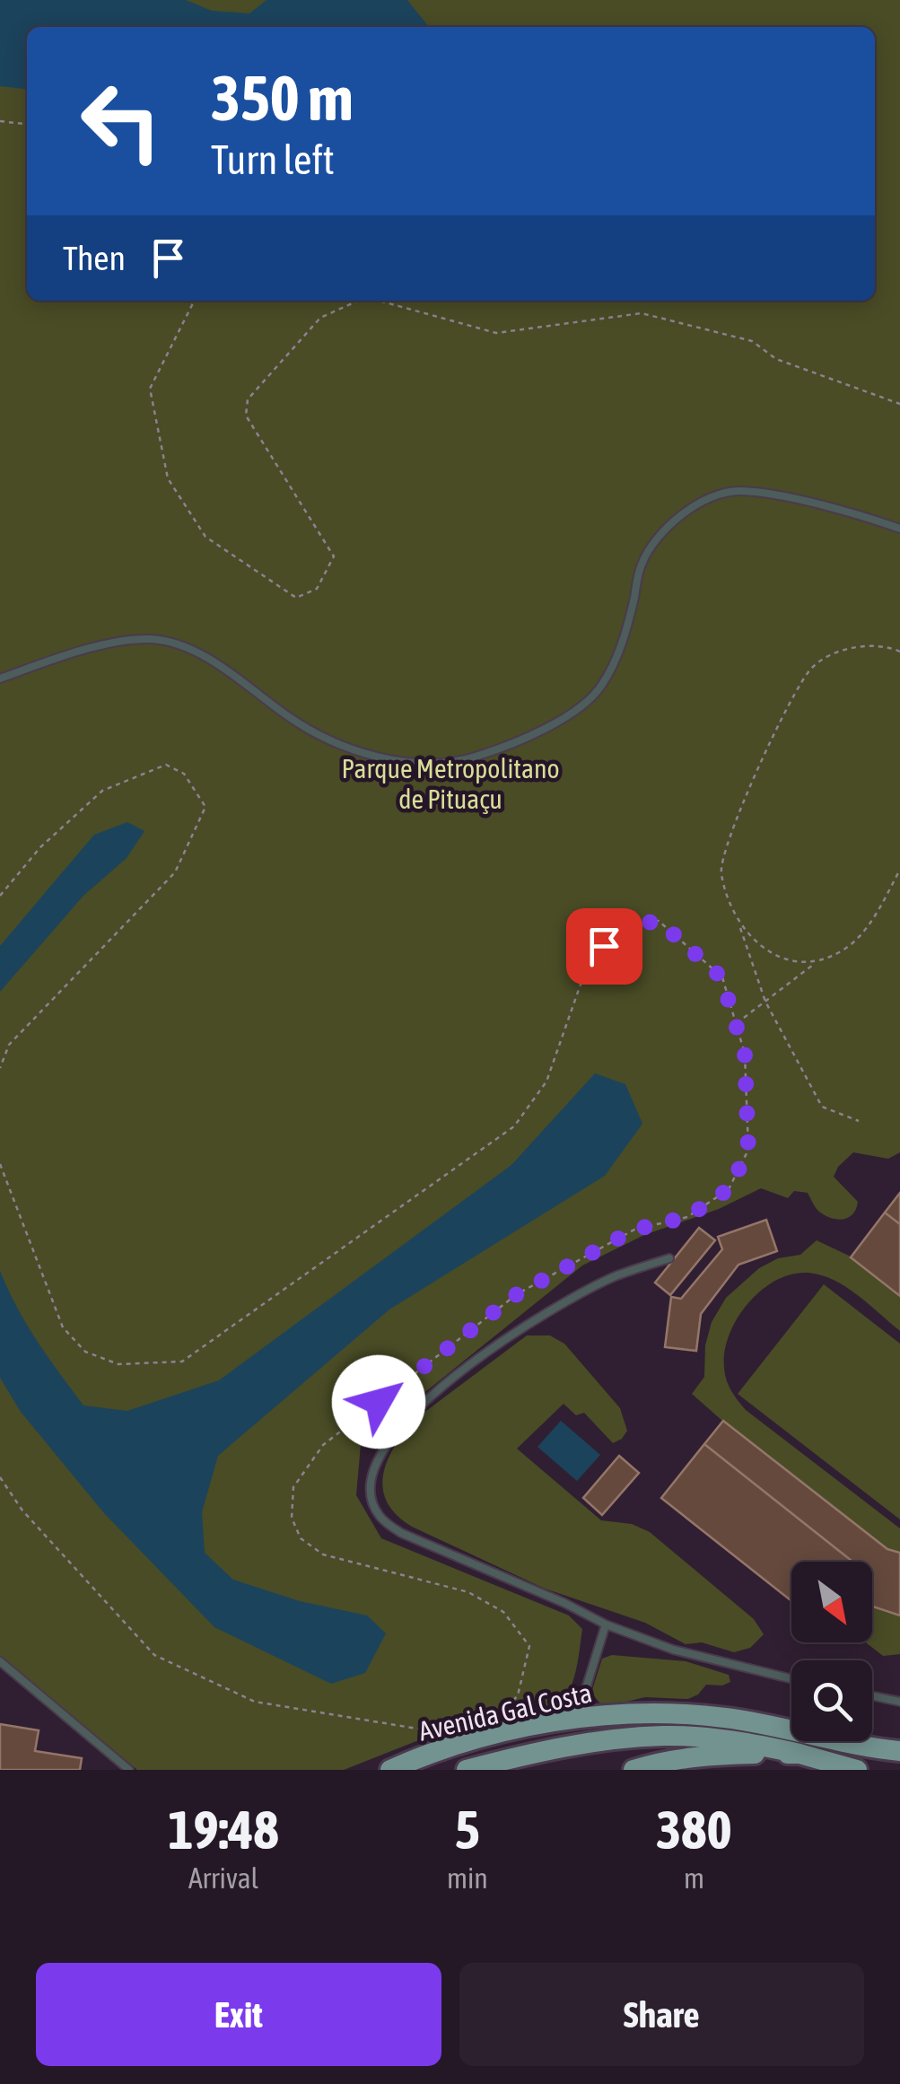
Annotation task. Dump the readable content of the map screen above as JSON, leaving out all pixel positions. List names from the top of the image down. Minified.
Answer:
{"streets":{"main road":["Avenida Gal Costa"]},"parks":["Parque Metropolitano de Pituaçu"],"north":"bottom right","page":{"turn":["350 m","Turn left"],"then":"Then","eta":["19:48","Arrival","5","min","380","m"],"buttons":["Exit","Share"]}}
